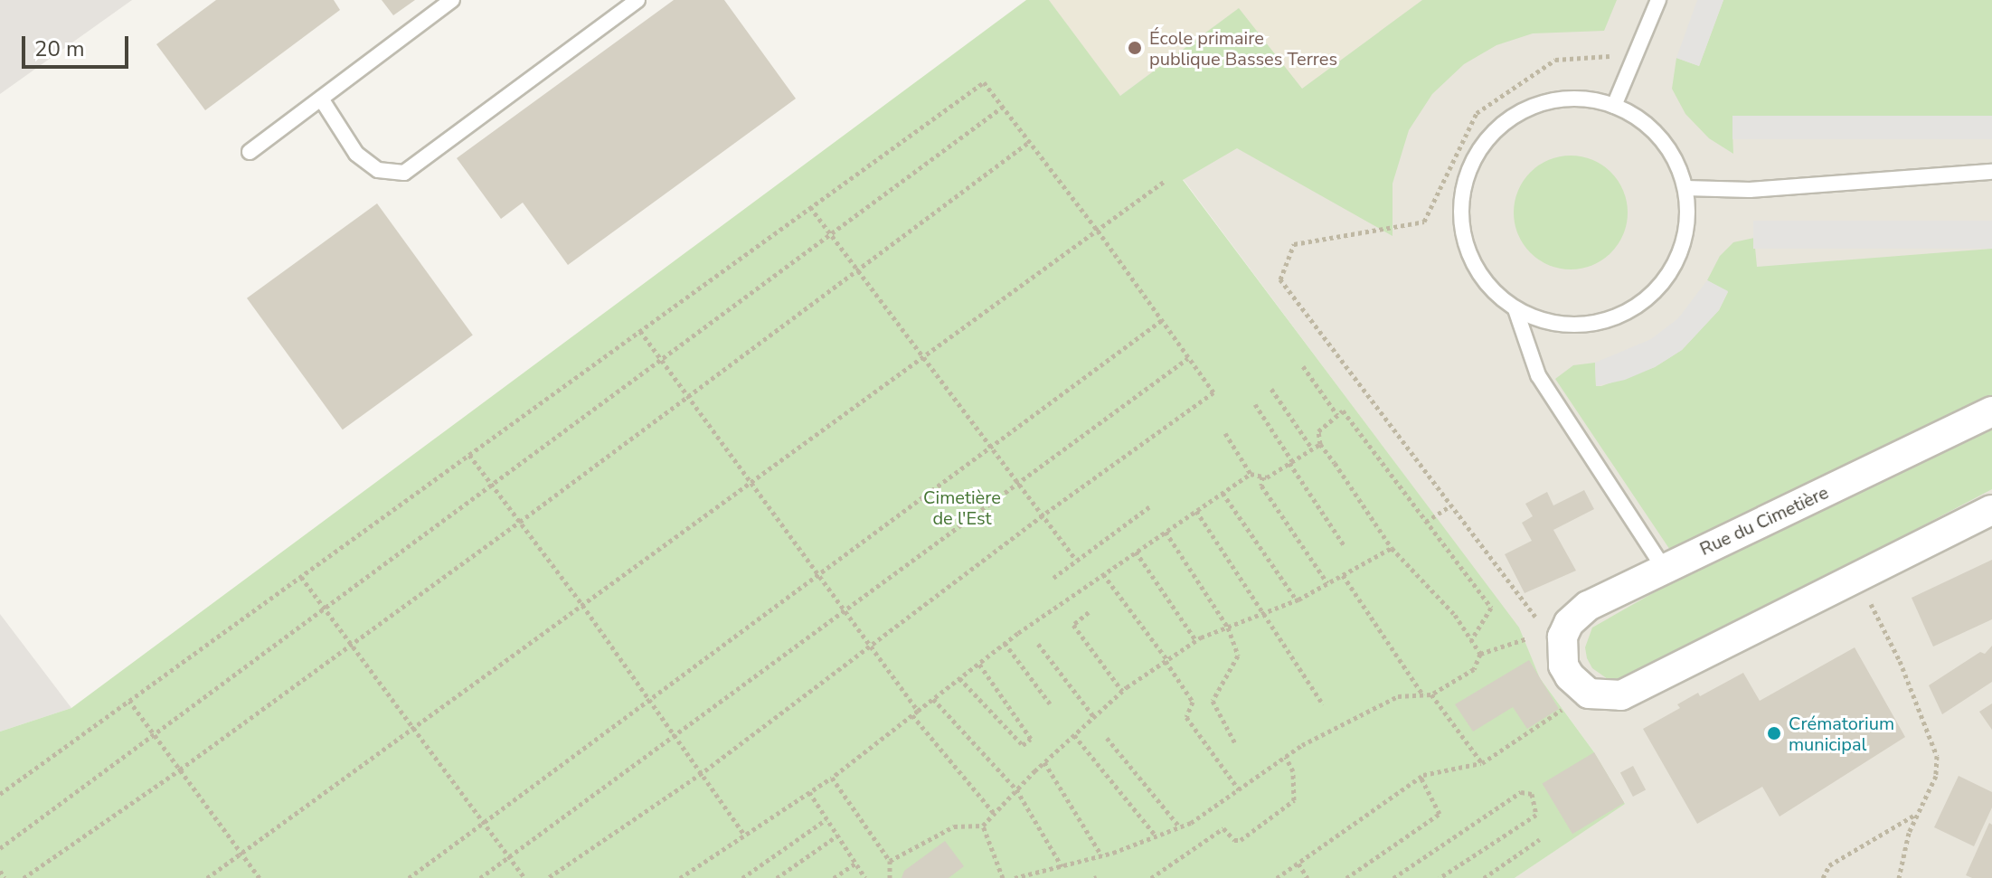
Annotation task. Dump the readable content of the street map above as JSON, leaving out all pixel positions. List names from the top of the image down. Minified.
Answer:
{"streets":{"street":["Rue du Cimetière"]},"parks":["Cimetière de l'Est"],"places":["École primaire publique Basses Terres","Crématorium municipal"],"scale_bar":"20 m"}
